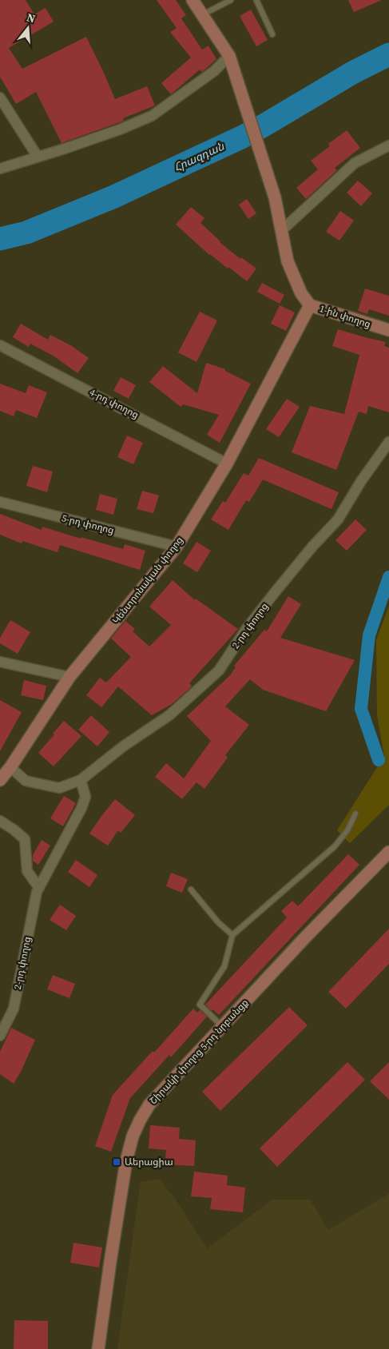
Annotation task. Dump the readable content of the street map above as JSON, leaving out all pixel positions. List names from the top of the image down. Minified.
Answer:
{"streets":{"main road":["1-ին փողոց","Կենտրոնական փողոց","Շիրակի փողոց 5-րդ նրբանցք"],"street":["4-րդ փողոց","5-րդ փողոց","2-րդ փողոց"]},"crossings":[["1-ին փողոց","Կենտրոնական փողոց"],["4-րդ փողոց","Կենտրոնական փողոց"],["5-րդ փողոց","Կենտրոնական փողոց"],["Կենտրոնական փողոց","2-րդ փողոց"]],"water":["Հրազդան"],"places":{"transit":["Աերացիա"]},"north":"top"}
